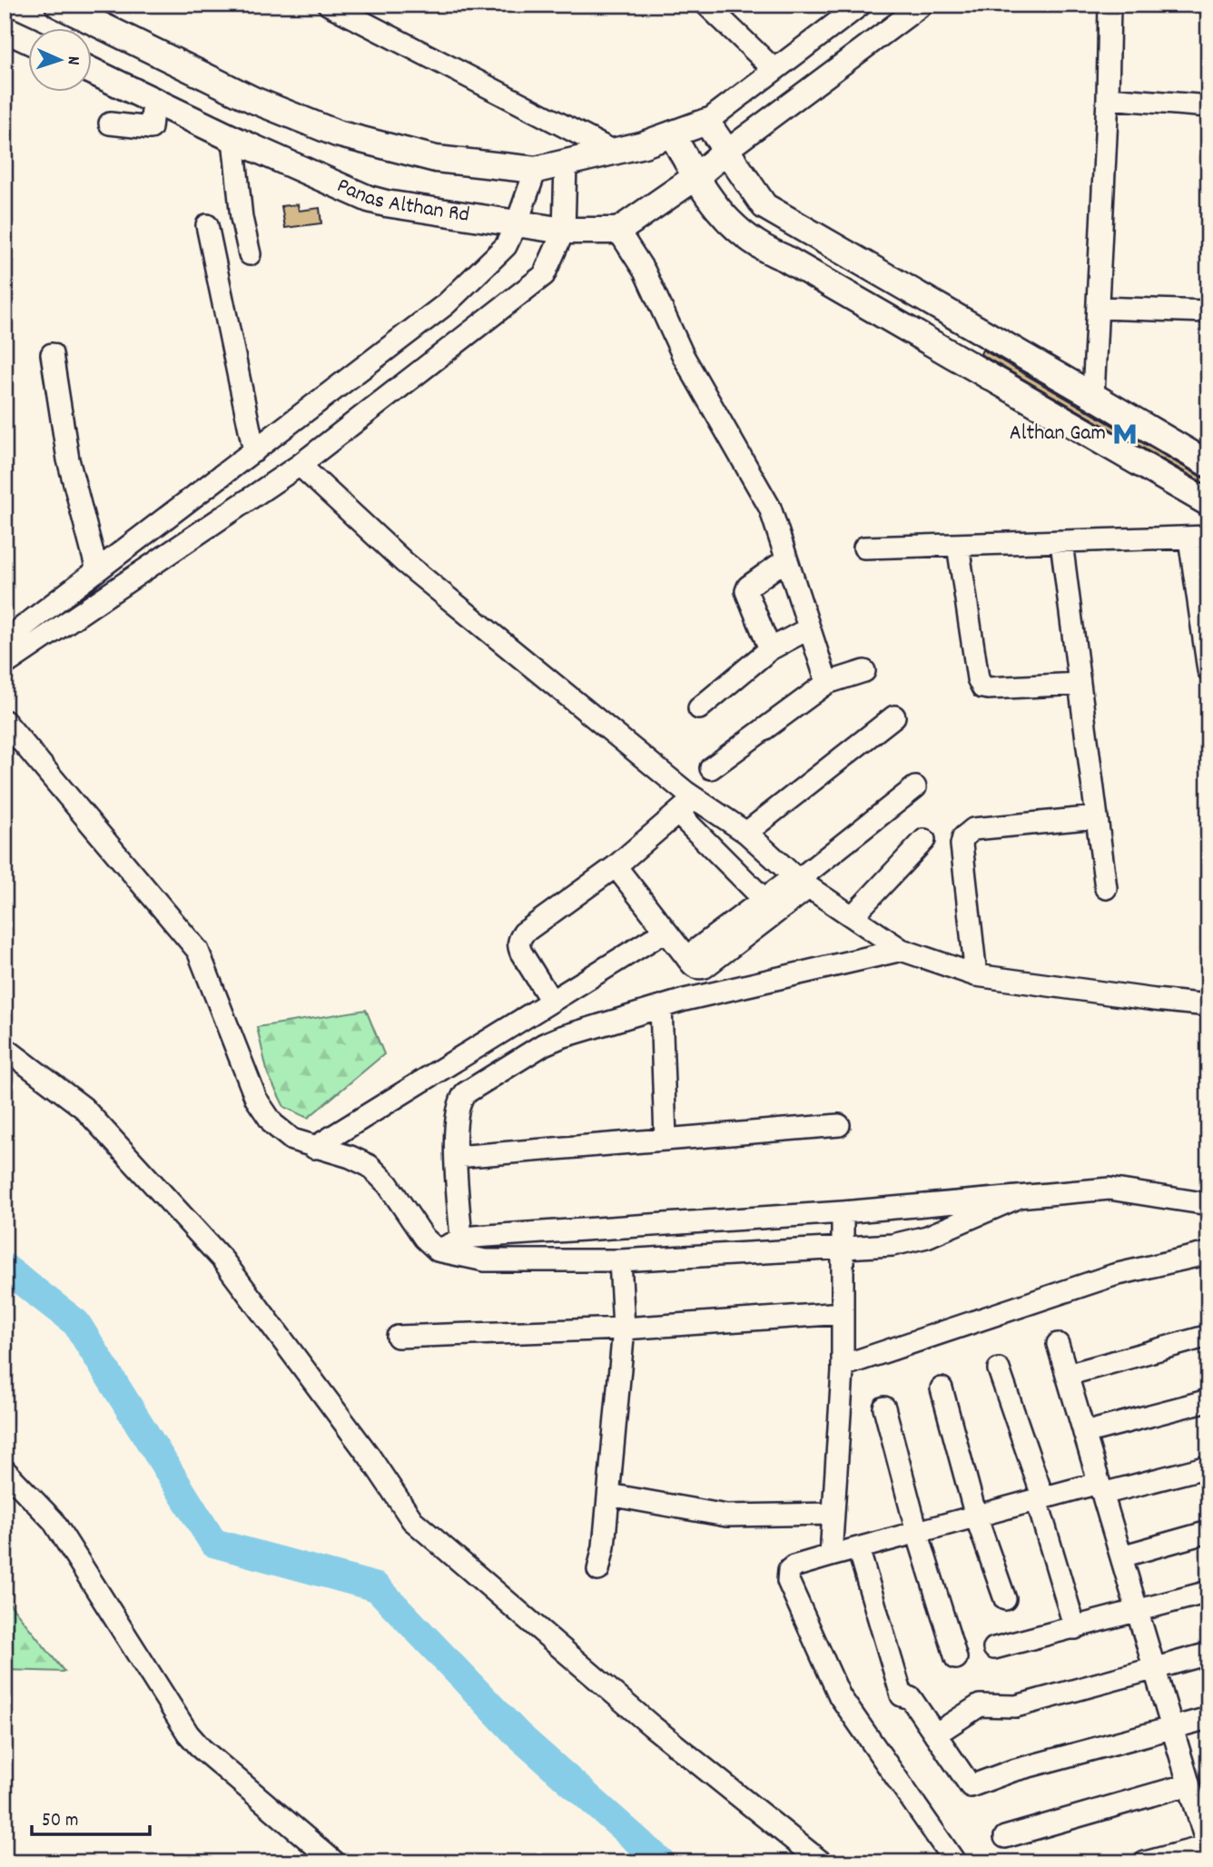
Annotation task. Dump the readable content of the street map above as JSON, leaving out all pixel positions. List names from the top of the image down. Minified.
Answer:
{"streets":{"main road":["Panas Althan Rd"]},"places":{"metro station":["Althan Gam"]},"scale_bar":"50 m","north":"right"}
